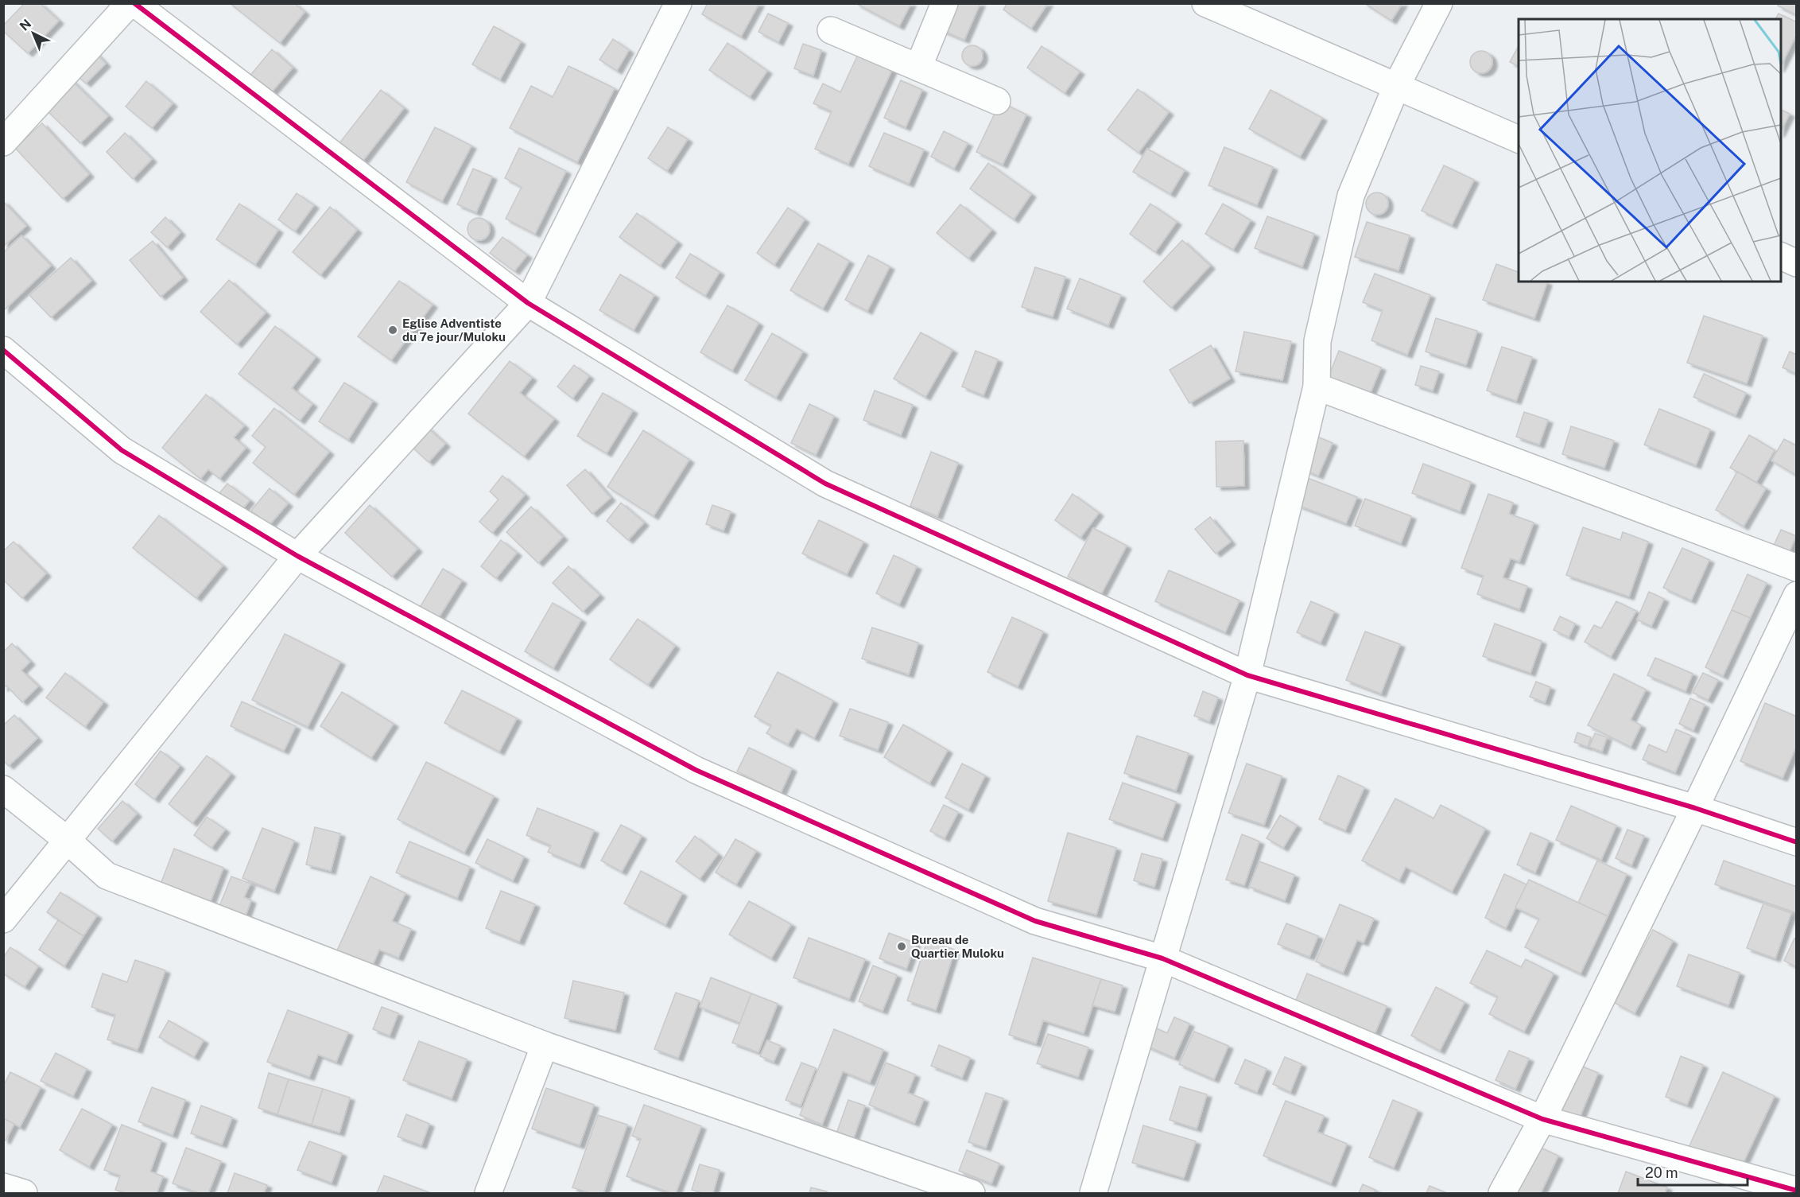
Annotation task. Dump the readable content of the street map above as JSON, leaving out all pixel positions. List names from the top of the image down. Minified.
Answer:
{"places":["Eglise Adventiste du 7e jour/Muloku","Bureau de Quartier Muloku"],"scale_bar":"20 m","north":"top left"}
